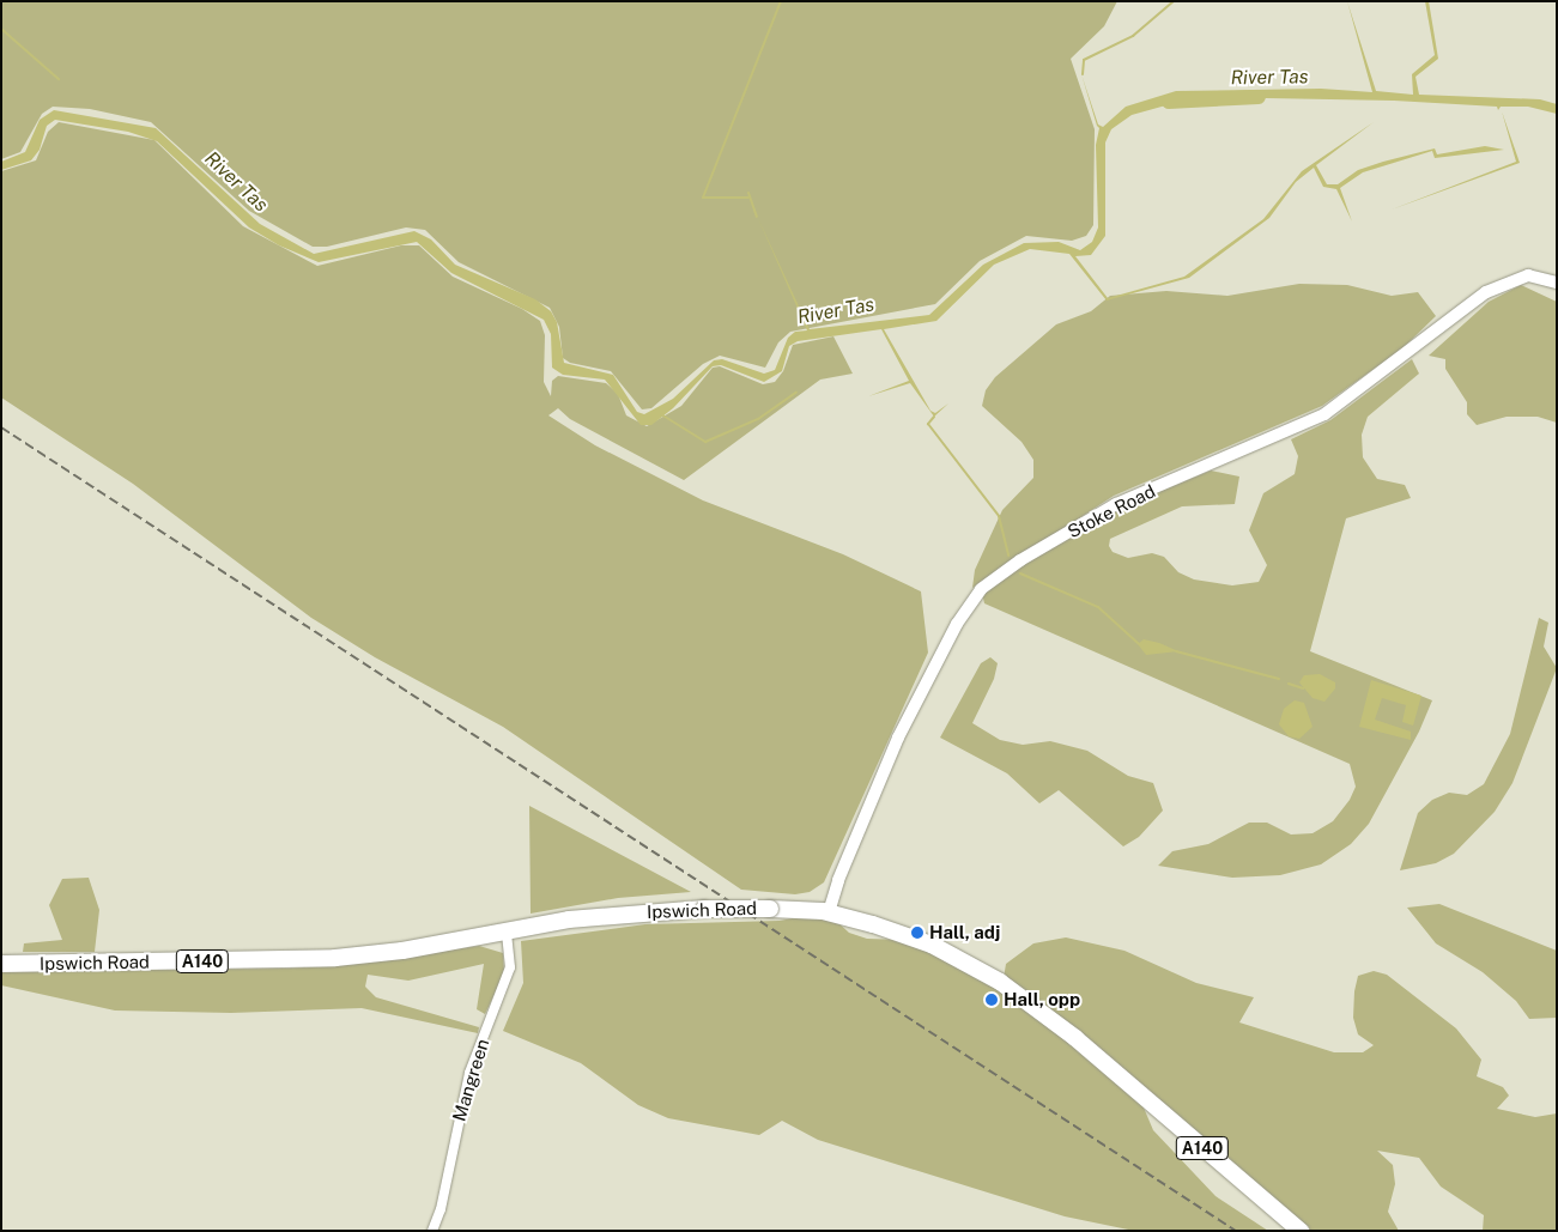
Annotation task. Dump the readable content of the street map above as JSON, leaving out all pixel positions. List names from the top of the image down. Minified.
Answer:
{"streets":{"highway":["Ipswich Road","A140"],"street":["Stoke Road","Mangreen"]},"crossings":[["Stoke Road","Ipswich Road"],["Ipswich Road","Mangreen"]],"water":["River Tas"],"places":["Hall, adj","Hall, opp"]}
